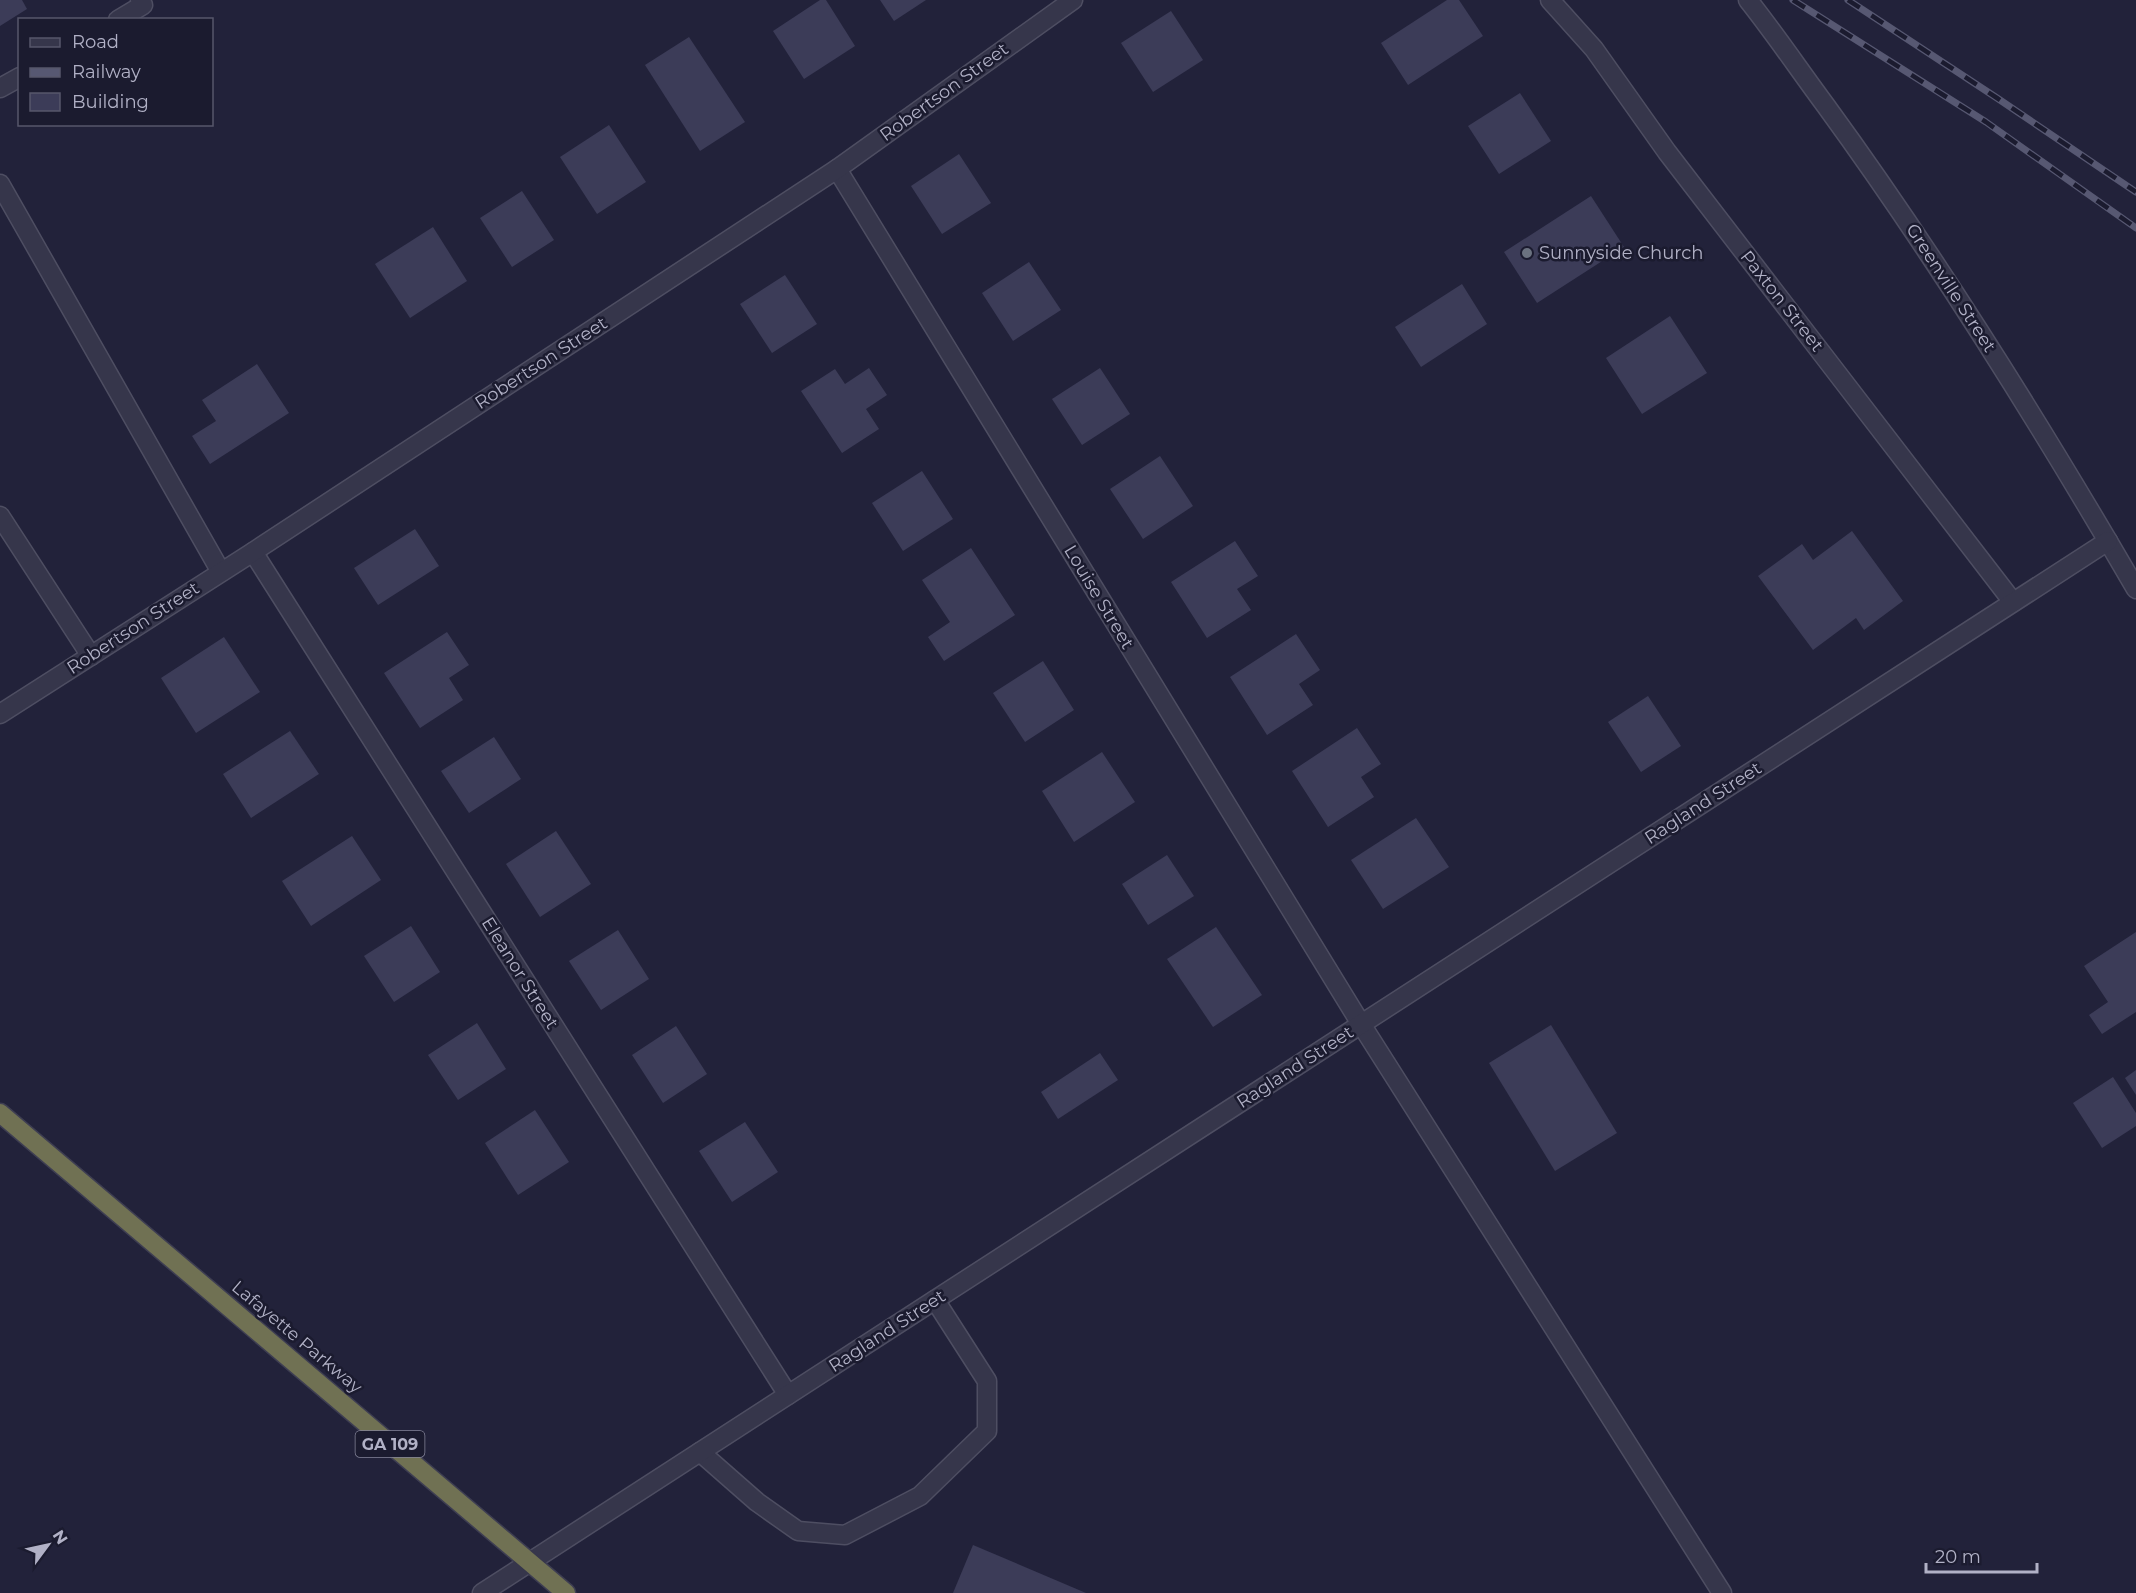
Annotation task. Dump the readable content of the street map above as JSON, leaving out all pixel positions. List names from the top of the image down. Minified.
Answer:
{"streets":{"highway":["Lafayette Parkway","GA 109"],"street":["Robertson Street","Greenville Street","Paxton Street","Louise Street","Ragland Street","Eleanor Street"]},"crossings":[["Robertson Street","Louise Street"],["Robertson Street","Eleanor Street"],["Greenville Street","Ragland Street"],["Paxton Street","Ragland Street"],["Louise Street","Ragland Street"],["Ragland Street","Eleanor Street"],["Ragland Street","Lafayette Parkway"]],"places":["Sunnyside Church"],"legend":["Road","Railway","Building"],"scale_bar":"20 m","north":"top right"}
